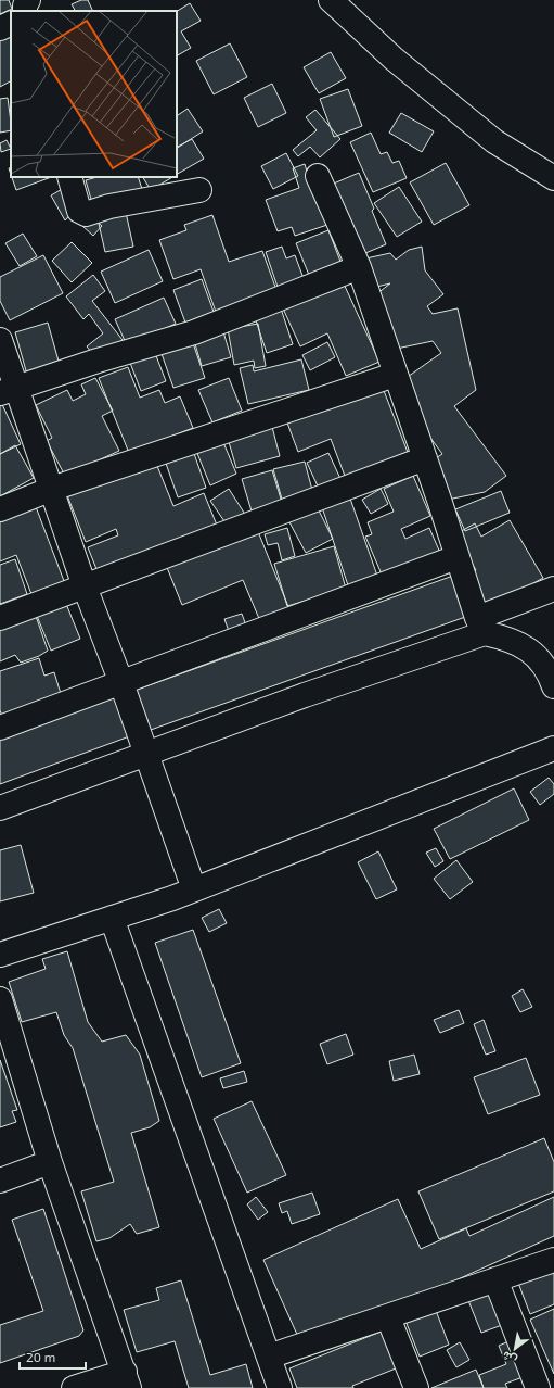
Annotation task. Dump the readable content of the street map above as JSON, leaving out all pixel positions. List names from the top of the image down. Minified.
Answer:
{"scale_bar":"20 m","north":"bottom left"}
